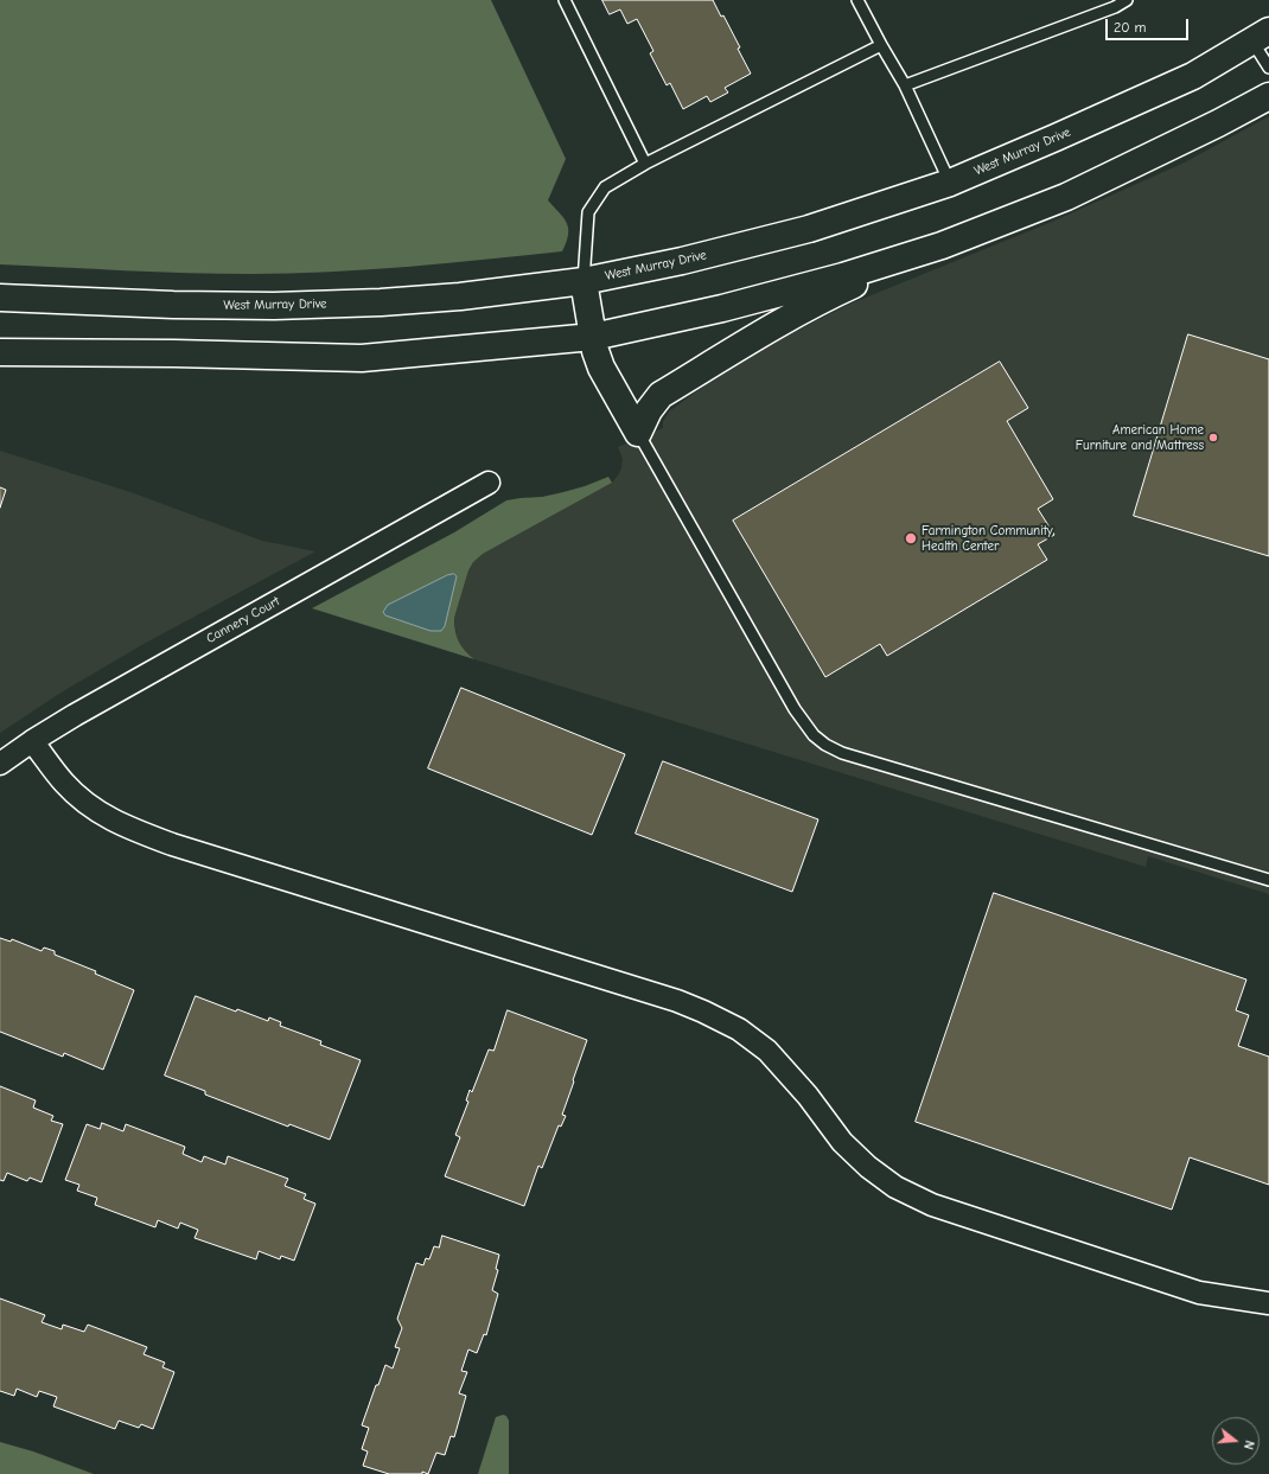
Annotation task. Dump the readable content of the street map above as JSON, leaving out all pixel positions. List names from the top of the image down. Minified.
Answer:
{"streets":{"highway":["West Murray Drive"],"street":["Cannery Court"]},"places":["American Home Furniture and Mattress","Farmington Community Health Center"],"scale_bar":"20 m","north":"right"}
